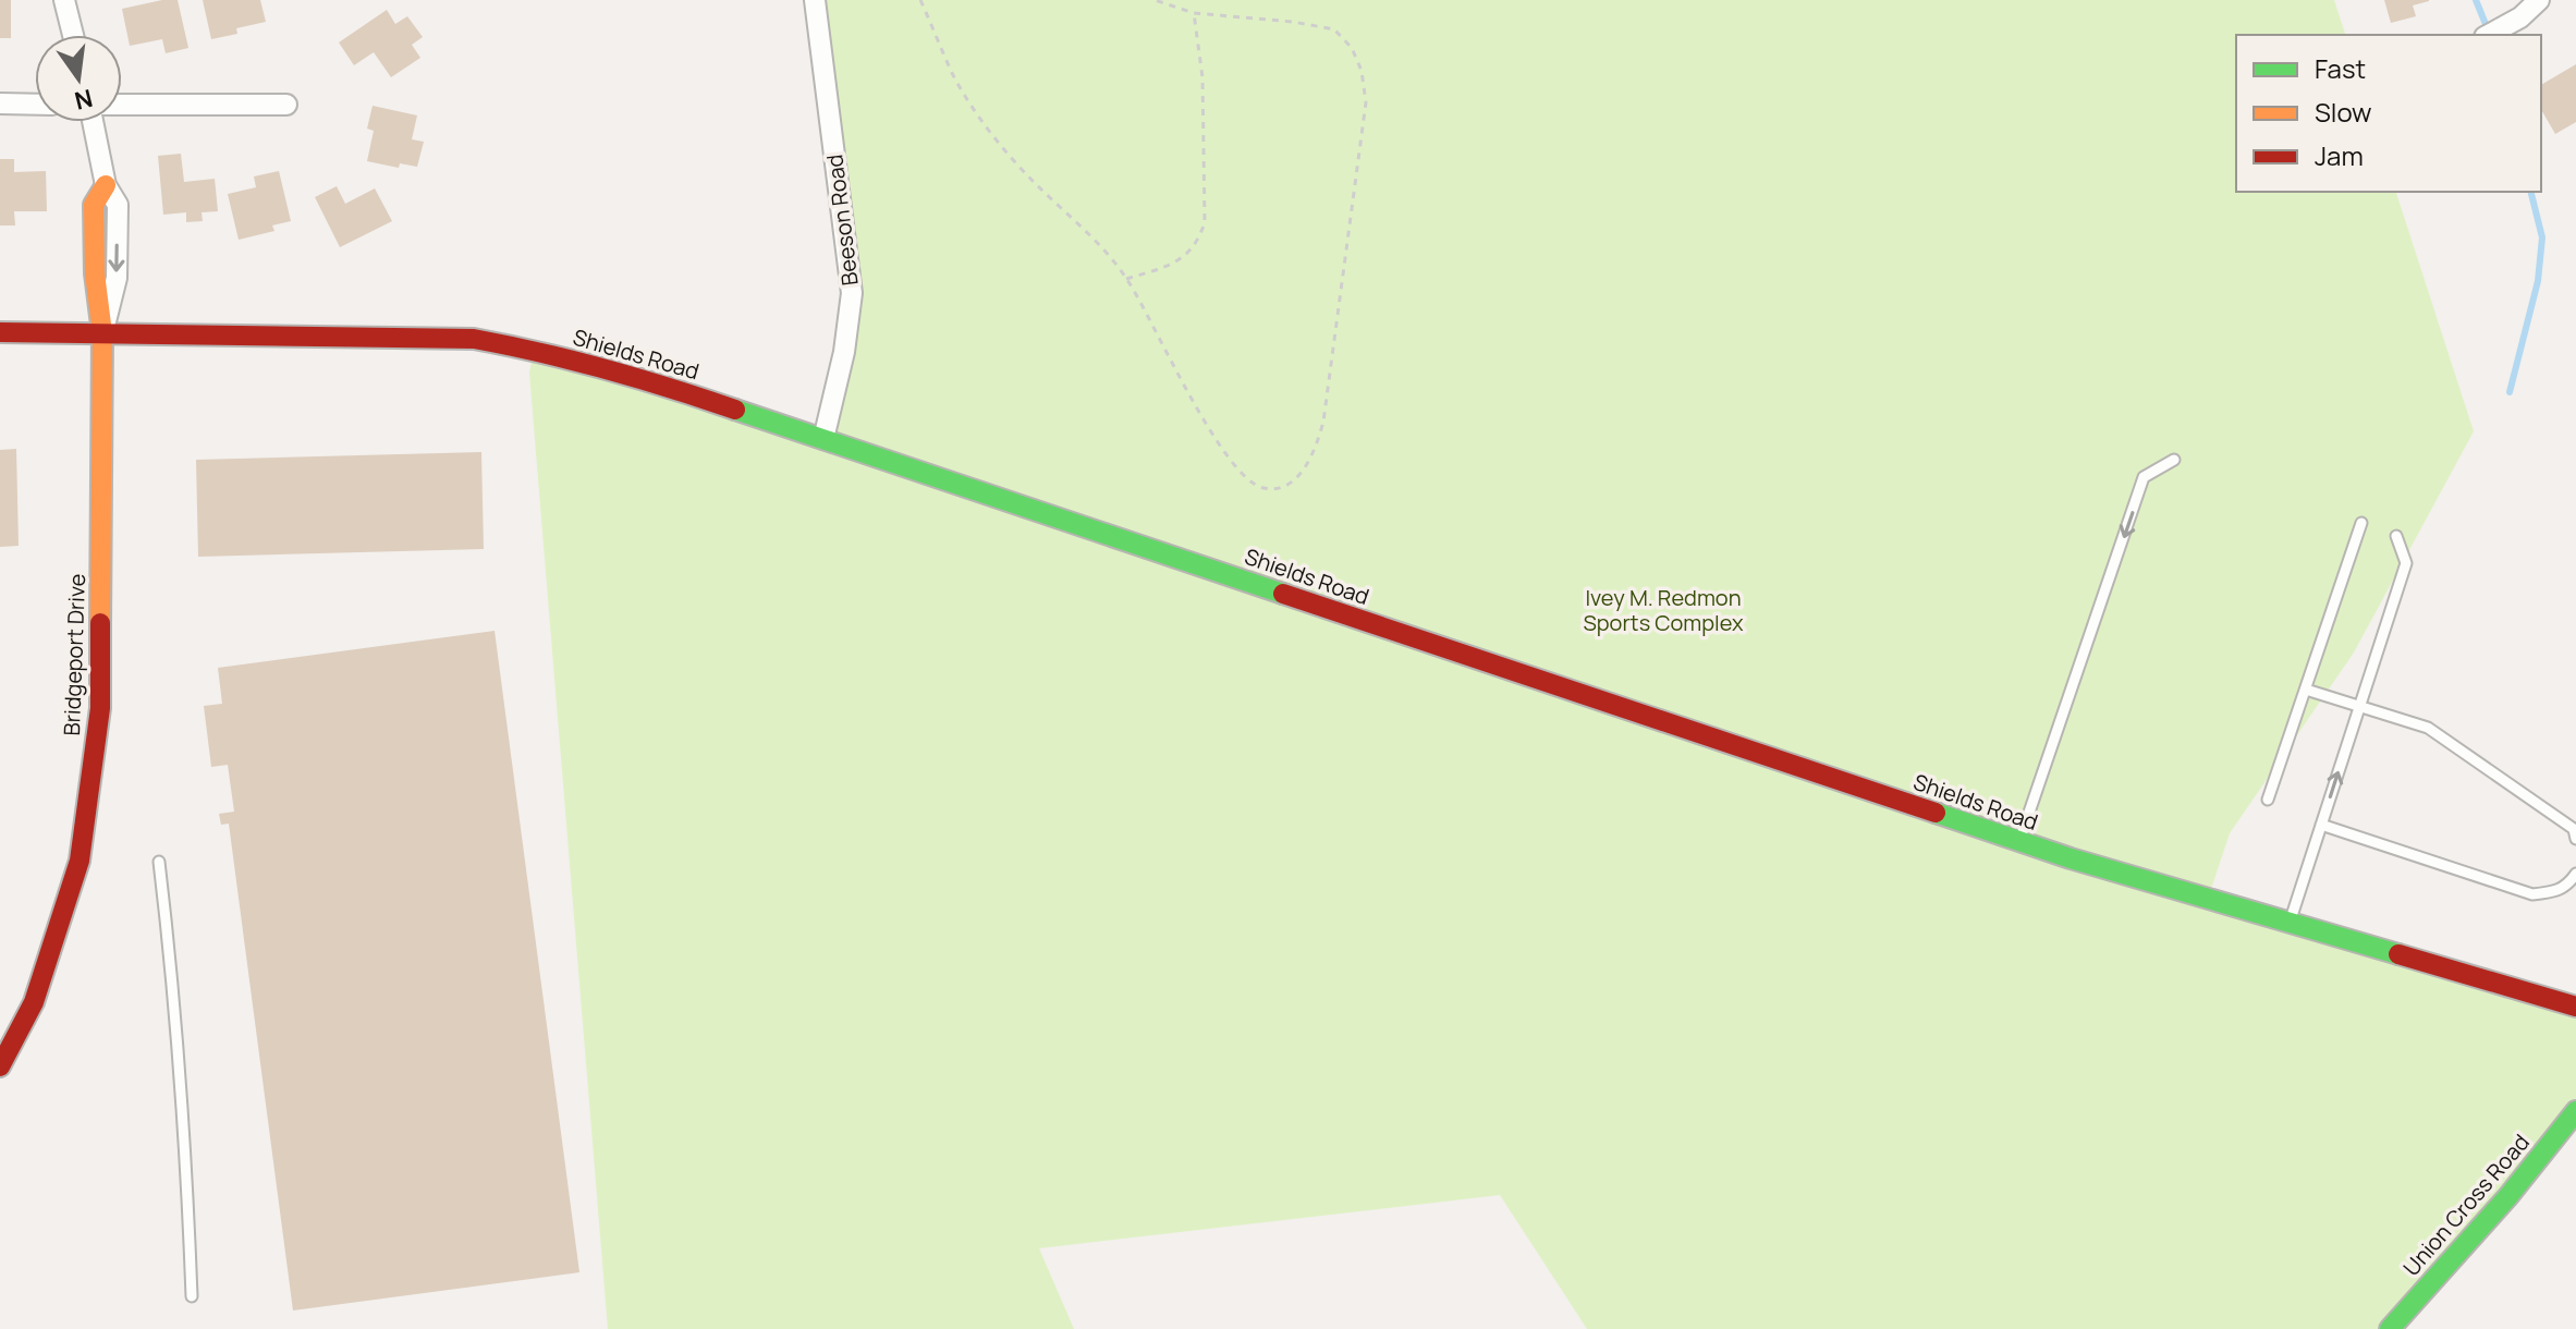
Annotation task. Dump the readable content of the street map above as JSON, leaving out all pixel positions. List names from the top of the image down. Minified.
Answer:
{"streets":{"street":["Beeson Road","Shields Road","Bridgeport Drive","Union Cross Road"]},"crossings":[["Beeson Road","Shields Road"],["Shields Road","Bridgeport Drive"]],"parks":["Ivey M. Redmon Sports Complex"],"legend":["Fast","Slow","Jam"],"north":"bottom"}
